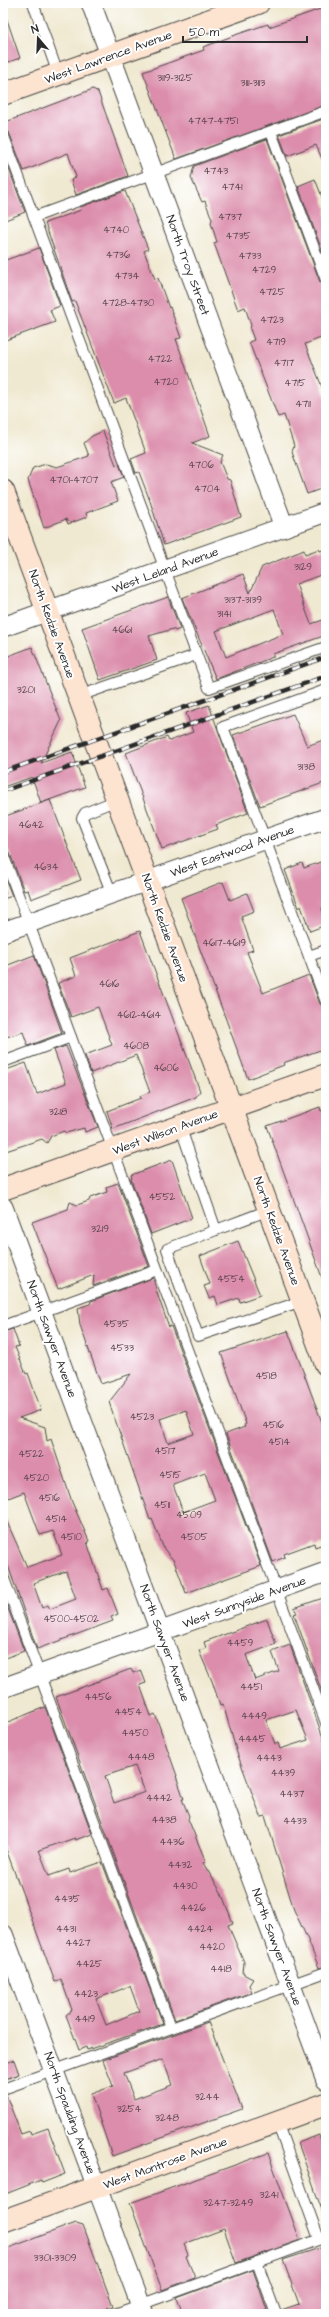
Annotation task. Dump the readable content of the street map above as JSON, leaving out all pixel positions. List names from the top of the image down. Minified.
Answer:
{"streets":{"main road":["West Lawrence Avenue","North Kedzie Avenue","West Wilson Avenue","West Montrose Avenue"],"street":["North Troy Street","West Leland Avenue","West Eastwood Avenue","North Sawyer Avenue","West Sunnyside Avenue","North Spaulding Avenue"]},"crossings":[["West Lawrence Avenue","North Troy Street"],["North Troy Street","West Leland Avenue"],["West Leland Avenue","North Kedzie Avenue"],["North Kedzie Avenue","West Eastwood Avenue"],["North Kedzie Avenue","West Wilson Avenue"],["North Sawyer Avenue","West Sunnyside Avenue"],["North Spaulding Avenue","West Montrose Avenue"]],"house_numbers":["3119-3125","3111-3113","4747-4751","4743","4741","4737","4740","4735","4736","4733","4729","4734","4725","4728-4730","4723","4719","4722","4717","4720","4715","4711","4706","4701-4707","4704","3129","3137-3139","3141","4661","3201","3138","4642","4634","4617-4619","4616","4612-4614","4608","4606","3218","4552","3219","4554","4535","4533","4518","4523","4516","4514","4517","4522","4515","4520","4516","4511","4509","4514","4510","4505","4500-4502","4459","4451","4456","4454","4449","4450","4445","4448","4443","4439","4437","4442","4438","4433","4436","4432","4430","4435","4426","4431","4424","4427","4420","4425","4418","4423","4419","3244","3254","3248","3241","3247-3249","3301-3309"],"scale_bar":"50 m","north":"top"}
